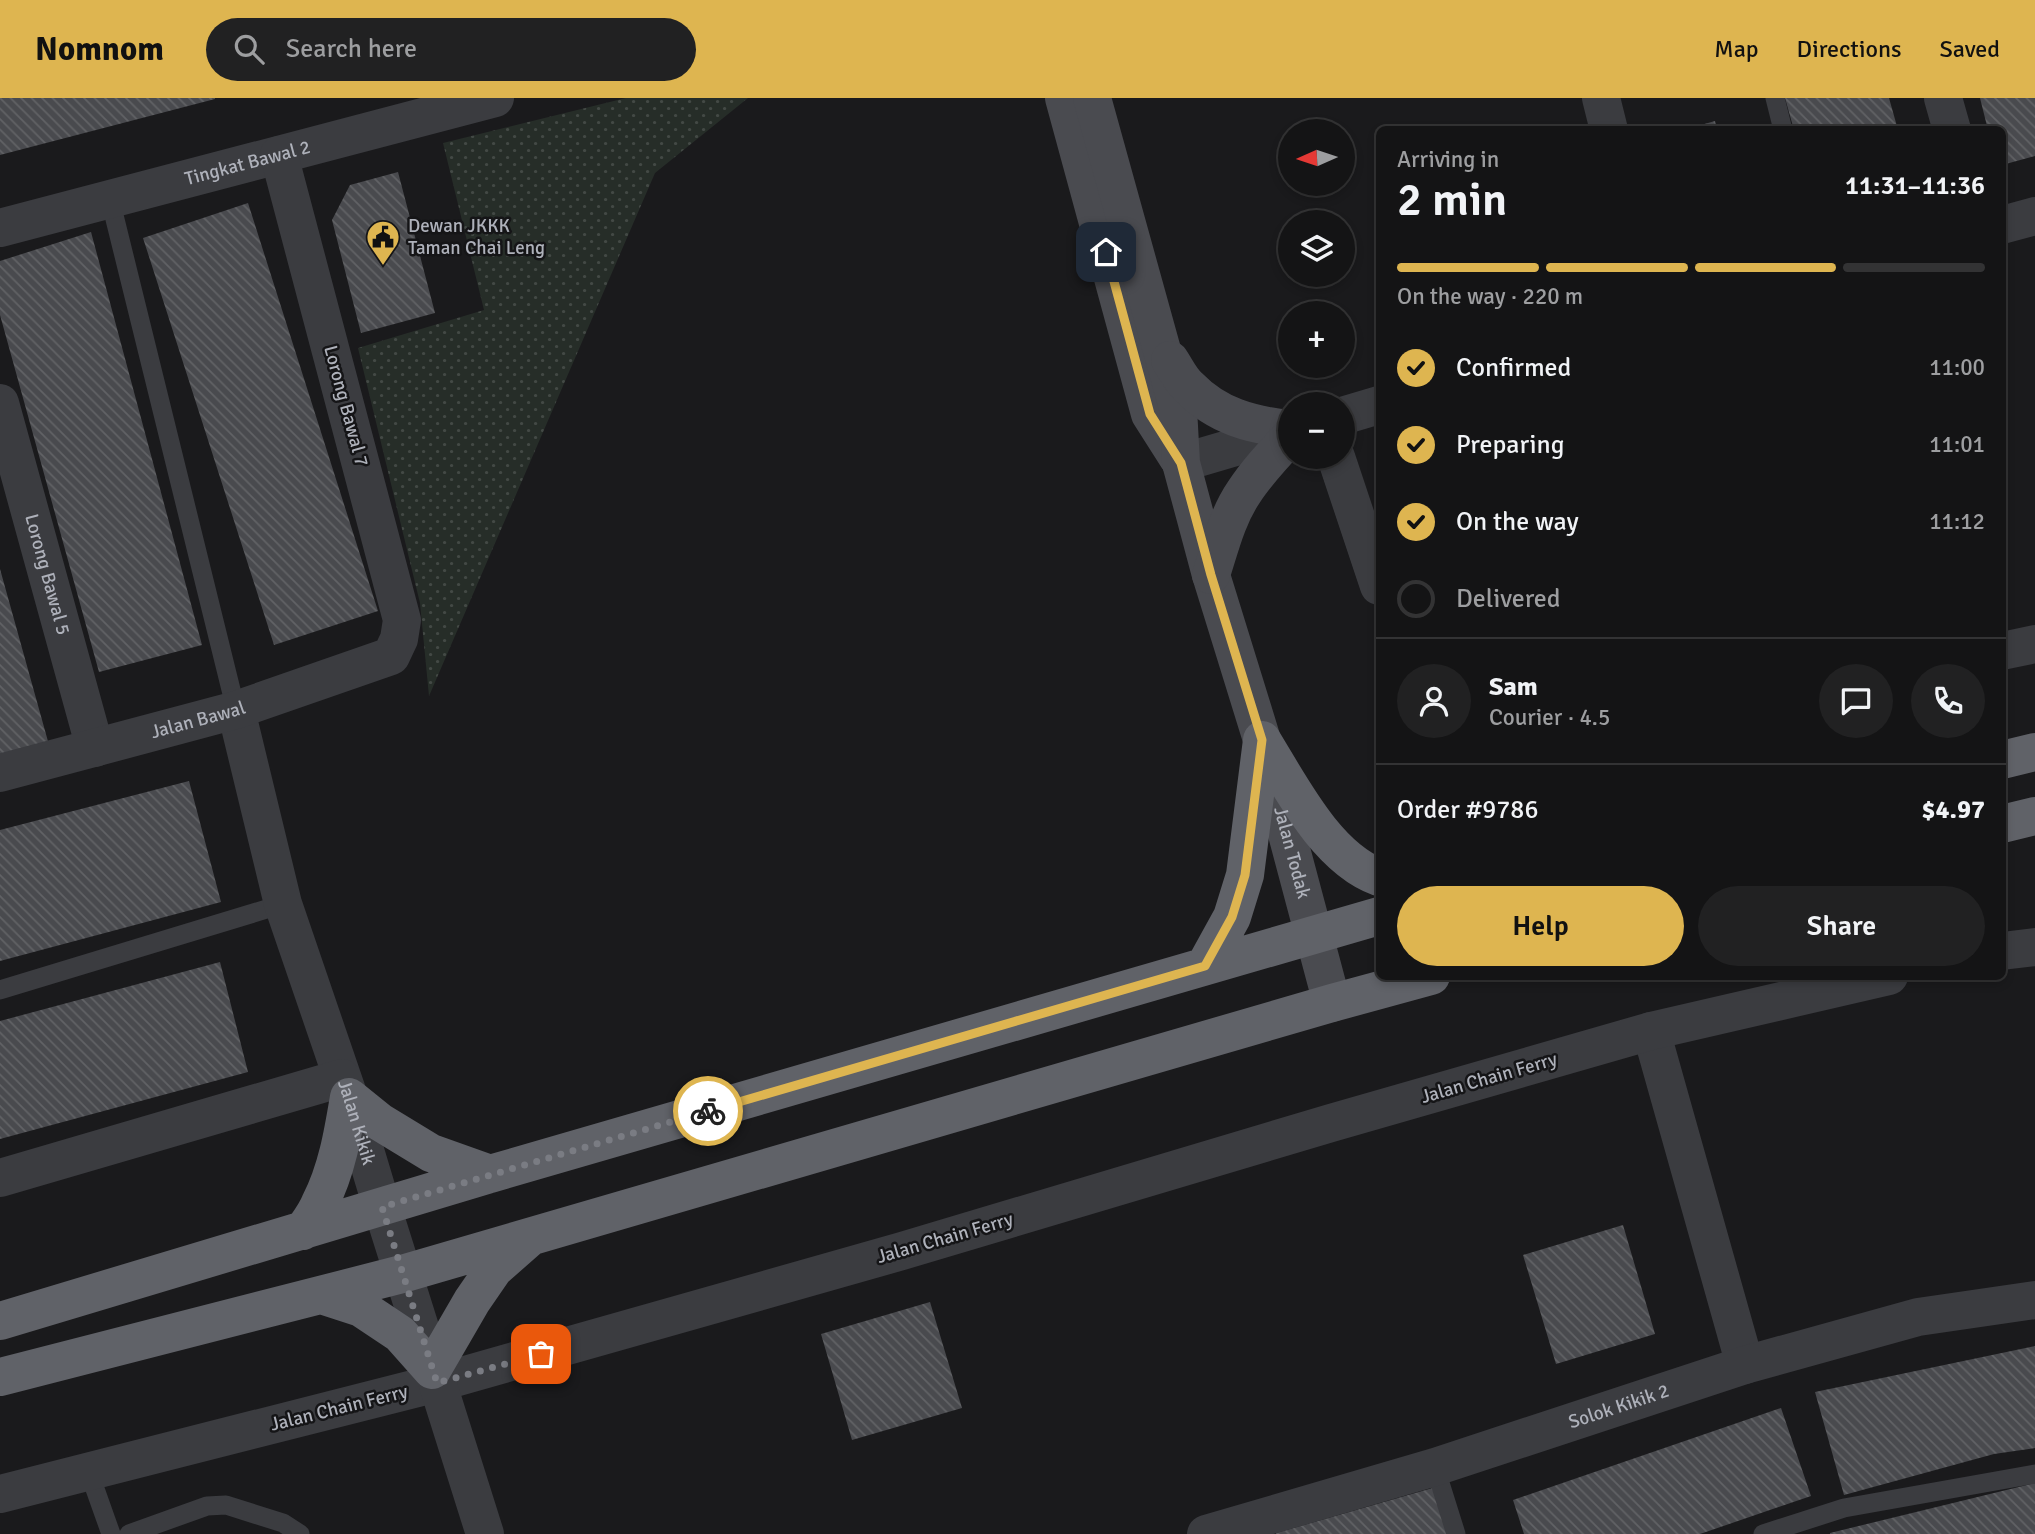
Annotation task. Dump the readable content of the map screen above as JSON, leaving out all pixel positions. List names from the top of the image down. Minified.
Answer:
{"streets":{"main road":["Jalan Todak"],"street":["Tingkat Bawal 2","Lorong Bawal 7","Lorong Bawal 5","Jalan Bawal","Jalan Chain Ferry","Jalan Kikik","Solok Kikik 2"]},"crossings":[["Tingkat Bawal 2","Lorong Bawal 7"],["Lorong Bawal 7","Jalan Bawal"],["Lorong Bawal 5","Jalan Bawal"],["Jalan Bawal","Jalan Kikik"],["Jalan Chain Ferry","Jalan Kikik"]],"places":{"public building":["Dewan JKKK Taman Chai Leng"]},"north":"left","page":{"header":"Nomnom","search":"Search here","nav":["Map","Directions","Saved"],"map_buttons":["+","−"],"heading":["2 min","Arriving in","11:31–11:36"],"panel":["Sam","Courier · 4.5","Order #9786","$4.97"],"bar":"On the way · 220 m","list":[["Confirmed","11:00"],["Preparing","11:01"],["On the way","11:12"],"Delivered"],"buttons":["Help","Share"]}}
